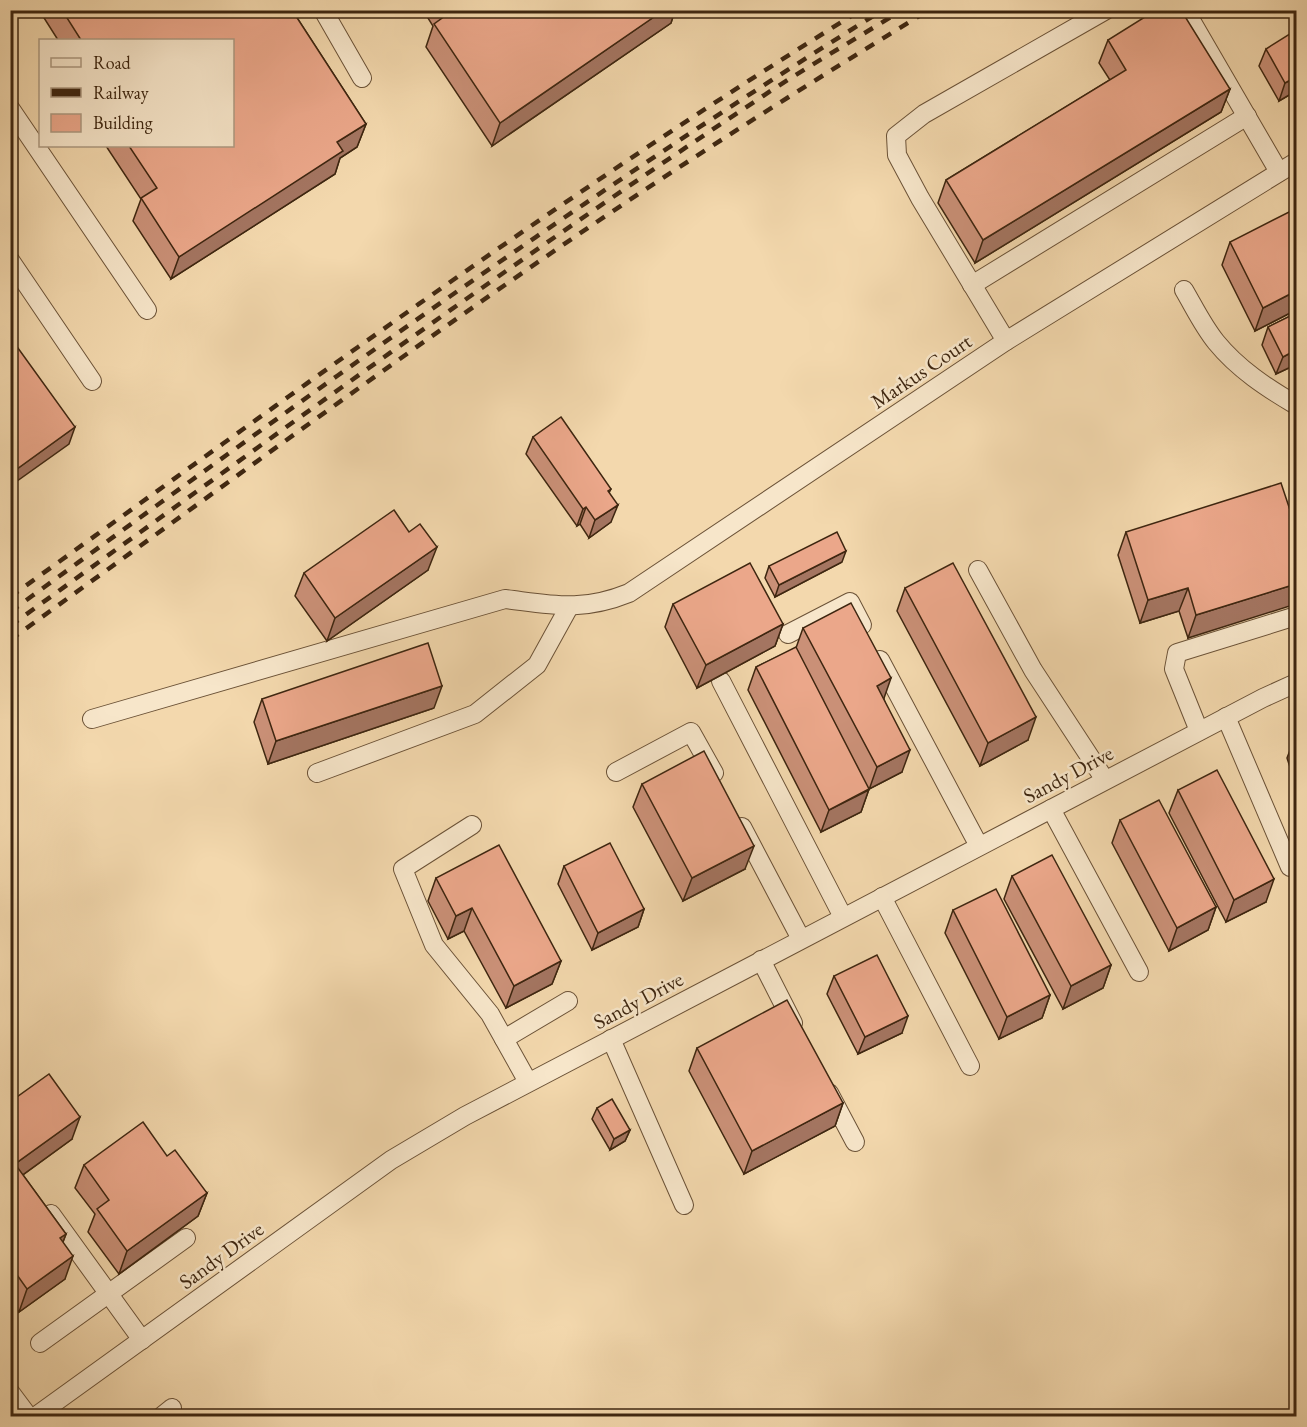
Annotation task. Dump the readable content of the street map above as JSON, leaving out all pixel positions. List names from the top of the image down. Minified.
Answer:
{"streets":{"street":["Markus Court","Sandy Drive"]},"legend":["Road","Railway","Building"]}
